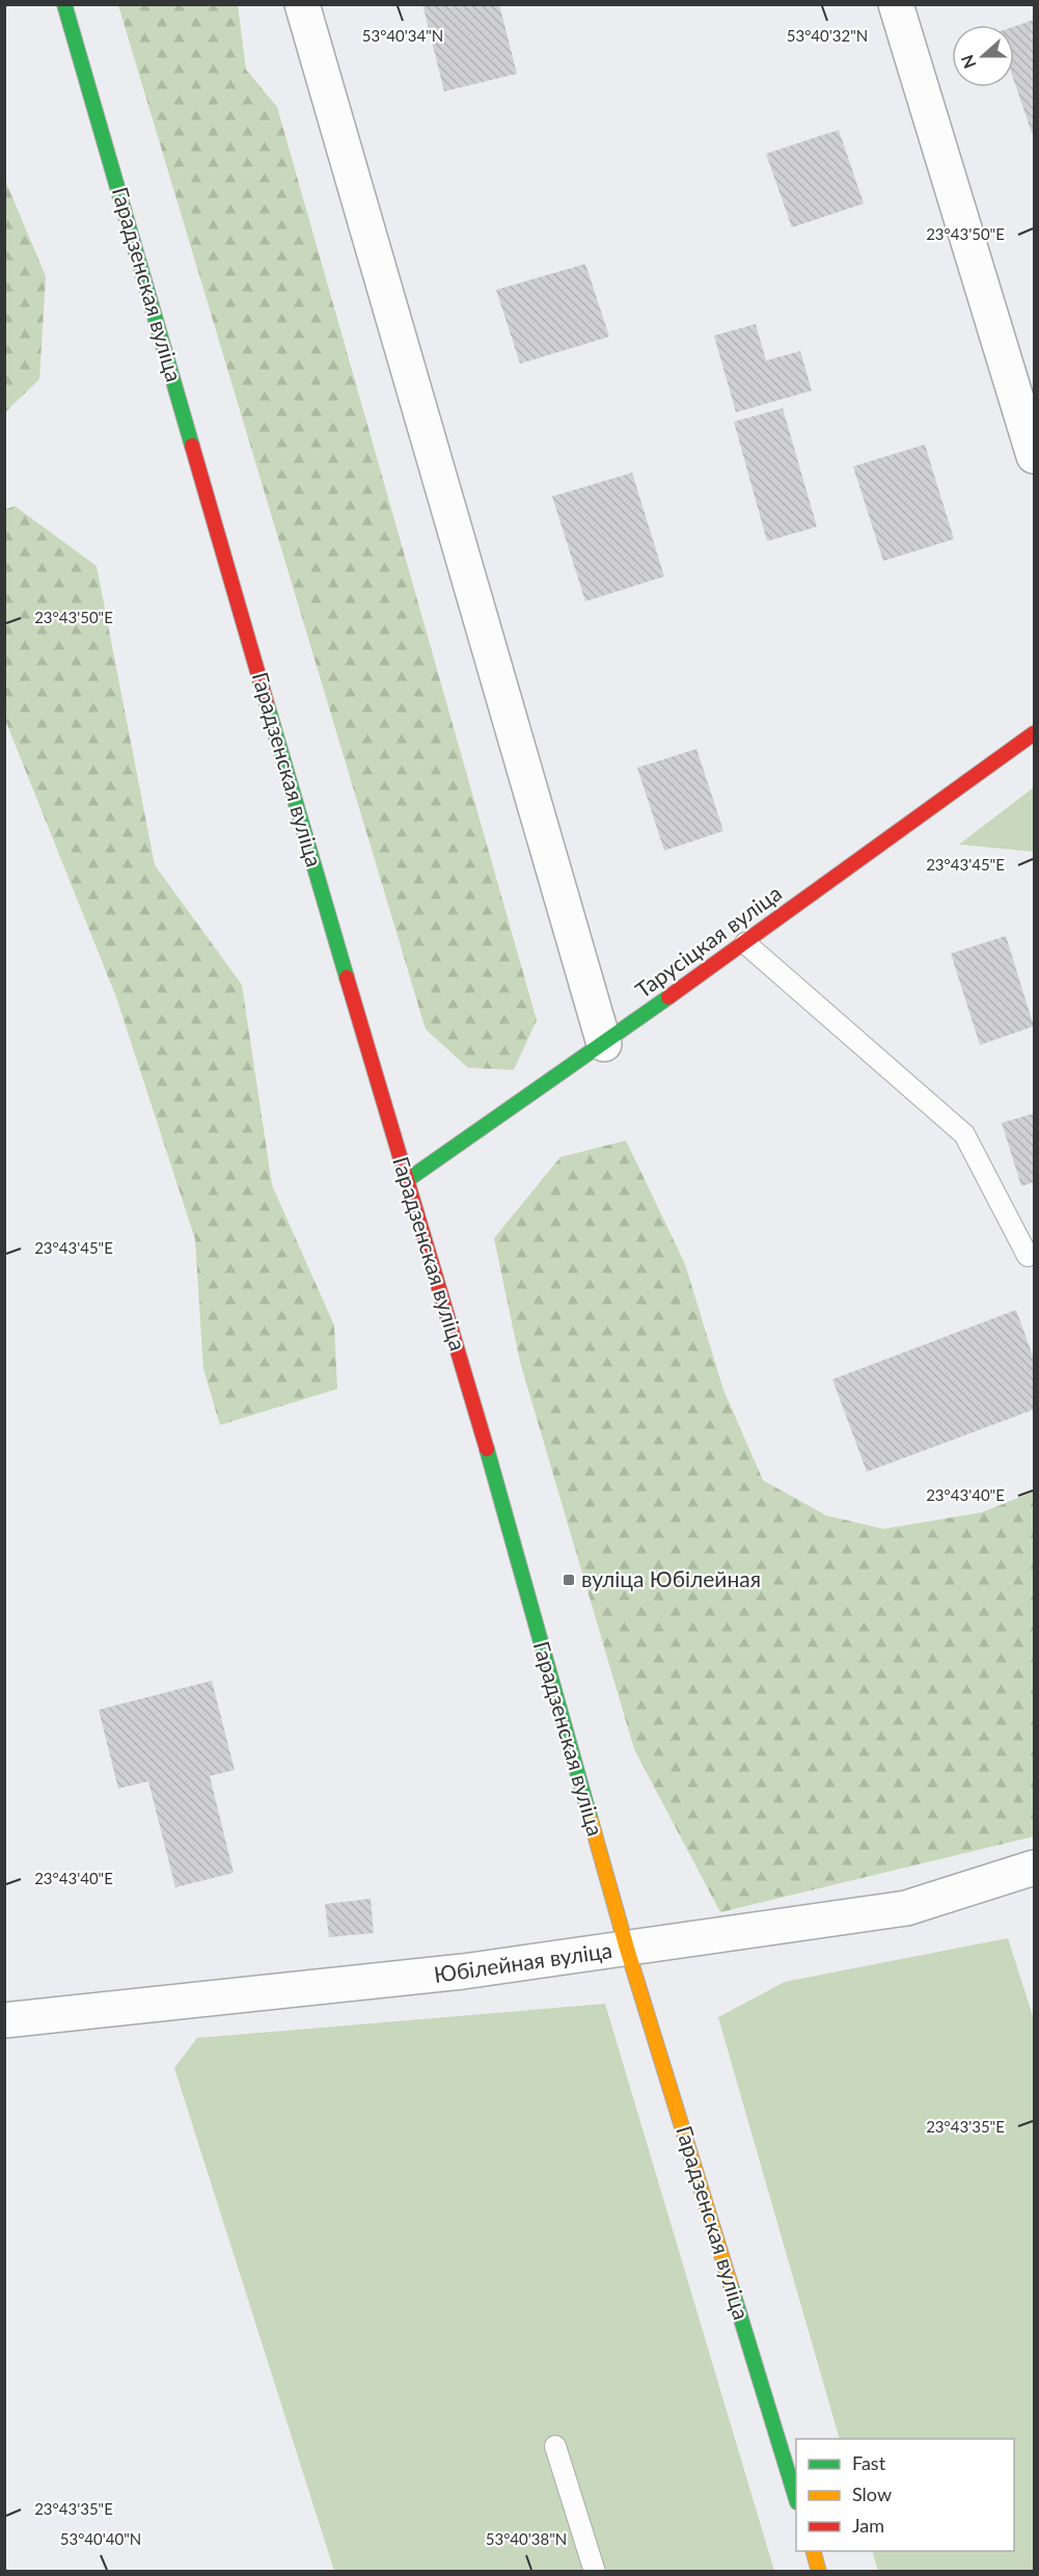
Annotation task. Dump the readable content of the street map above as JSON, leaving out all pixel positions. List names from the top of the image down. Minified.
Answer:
{"streets":{"main road":["Гарадзенская вуліца","Тарусіцкая вуліца"],"street":["Юбілейная вуліца"]},"crossings":[["Гарадзенская вуліца","Тарусіцкая вуліца"],["Гарадзенская вуліца","Юбілейная вуліца"]],"places":{"transit":["вуліца Юбілейная"]},"legend":["Fast","Slow","Jam"],"north":"left","coordinates":["53°40'34\"N","53°40'32\"N","23°43'50\"E","23°43'45\"E","23°43'40\"E","23°43'35\"E","53°40'40\"N","53°40'38\"N"]}
